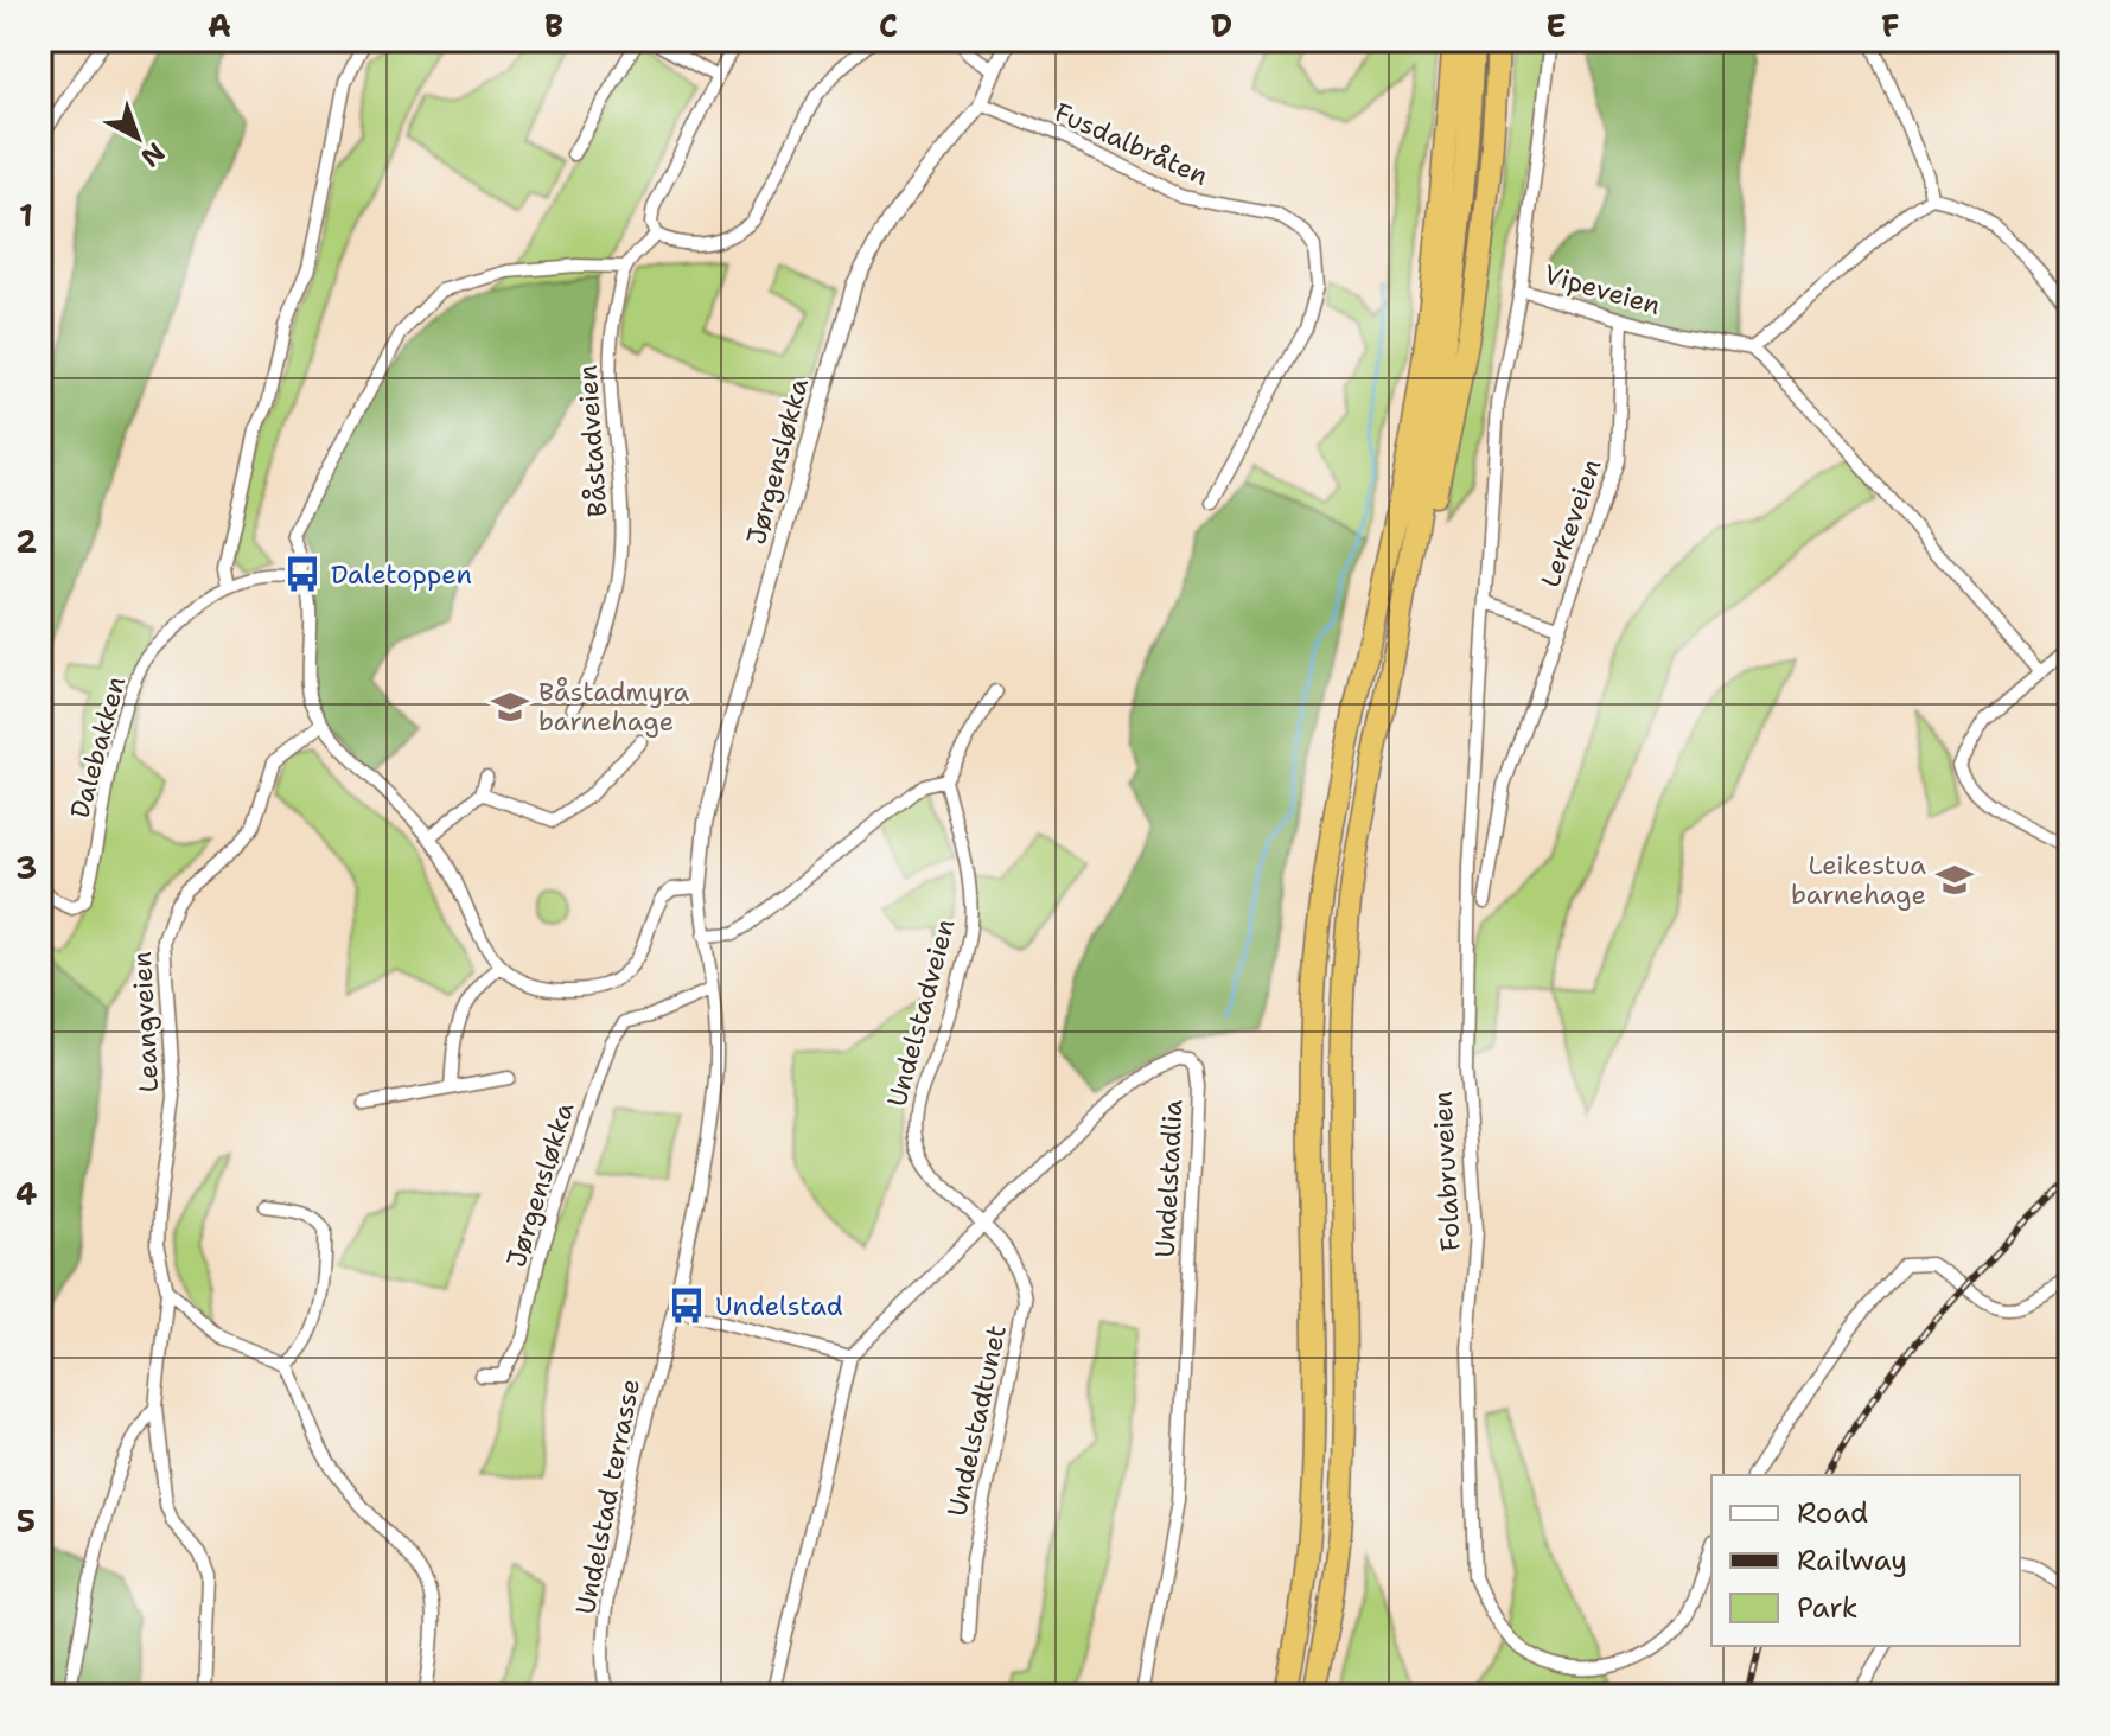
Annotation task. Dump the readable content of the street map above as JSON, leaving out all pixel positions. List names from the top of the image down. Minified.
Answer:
{"streets":{"street":["Fusdalbråten","Vipeveien","Båstadveien","Jørgensløkka","Lerkeveien","Dalebakken","Undelstadveien","Leangveien","Folabruveien","Undelstadlia","Undelstadtunet","Undelstad terrasse"]},"crossings":[["Fusdalbråten","Jørgensløkka"],["Vipeveien","Lerkeveien"],["Vipeveien","Folabruveien"],["Jørgensløkka","Undelstad terrasse"],["Lerkeveien","Folabruveien"],["Undelstadveien","Undelstadlia"],["Undelstadveien","Undelstadtunet"],["Undelstadlia","Undelstadtunet"]],"places":{"bus stop":["Daletoppen","Undelstad"],"school or university":["Båstadmyra barnehage","Leikestua barnehage"]},"legend":["Road","Railway","Park"],"north":"bottom right","grid":{"columns":["A","B","C","D","E","F"],"rows":["1","2","3","4","5"]}}
